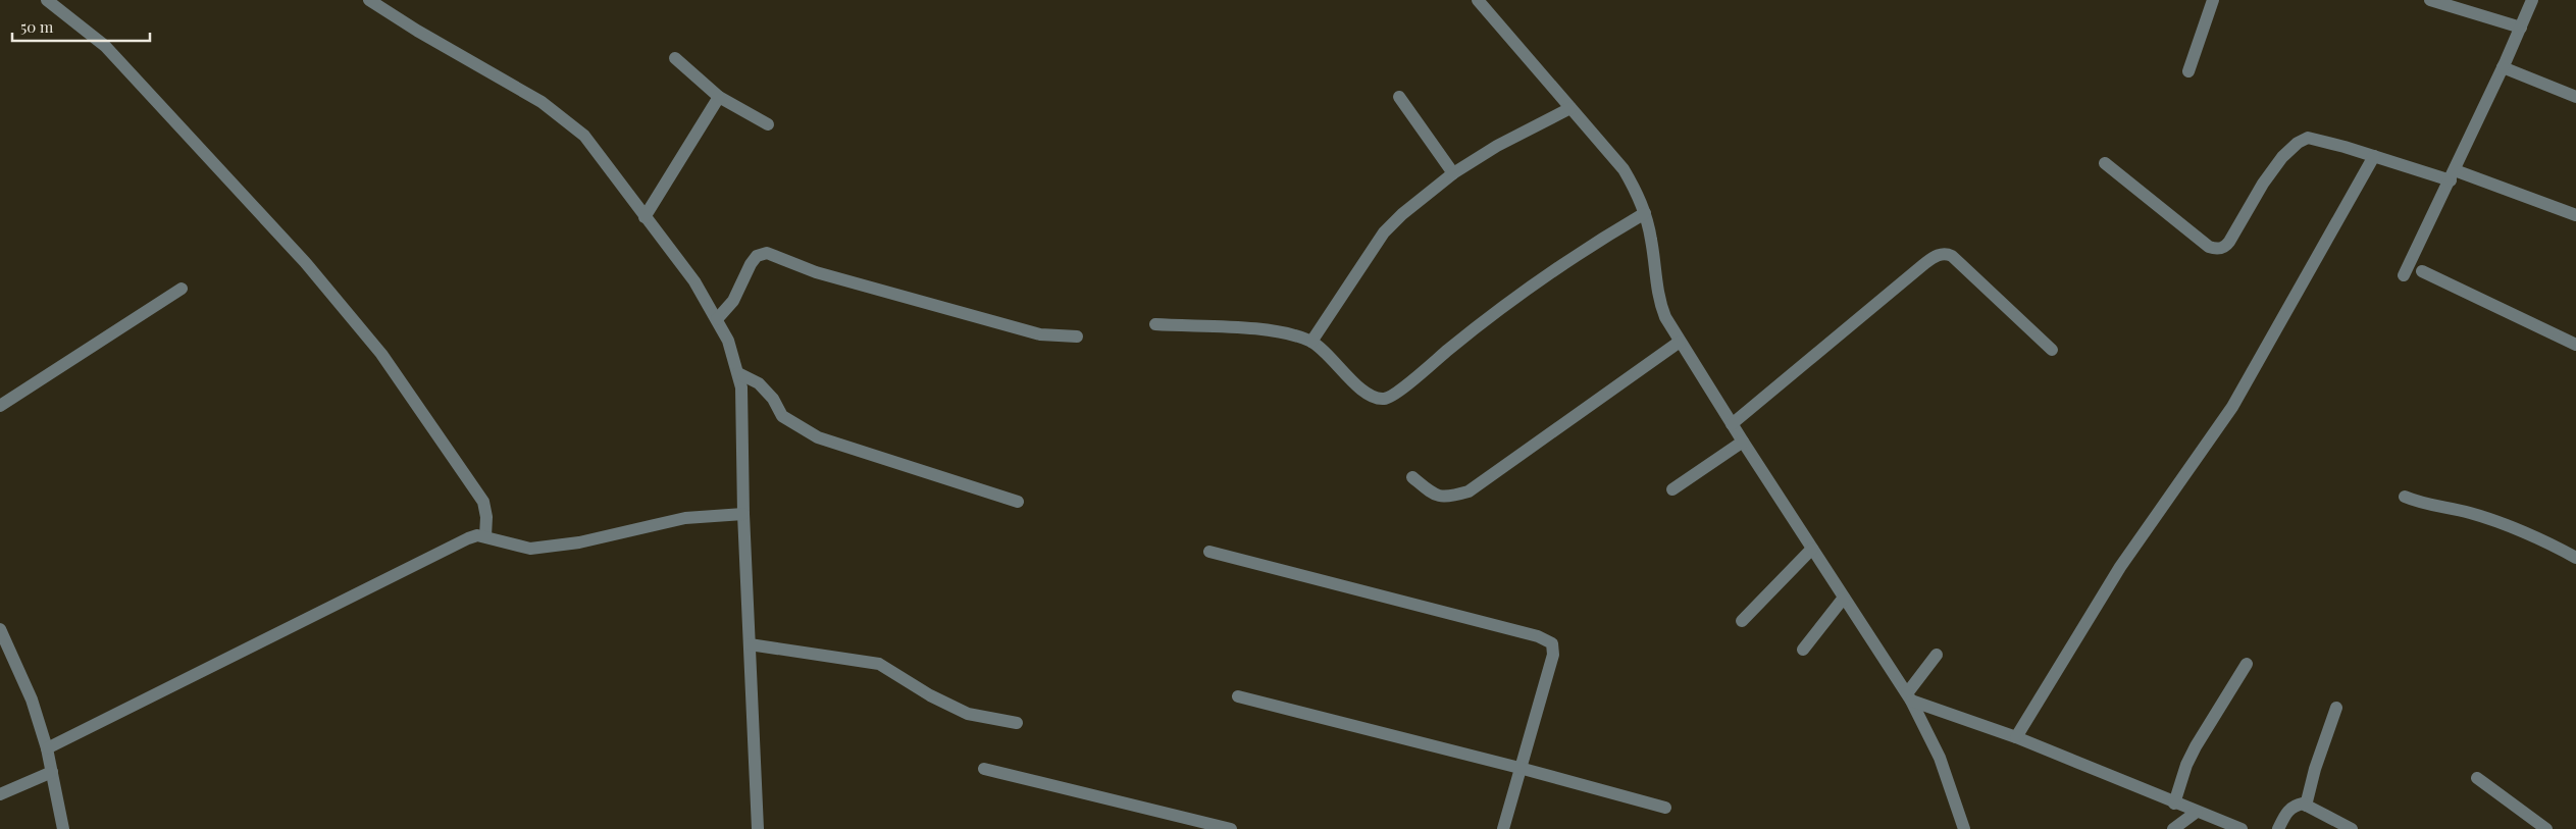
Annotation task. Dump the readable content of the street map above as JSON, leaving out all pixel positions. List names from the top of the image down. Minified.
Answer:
{"scale_bar":"50 m"}
